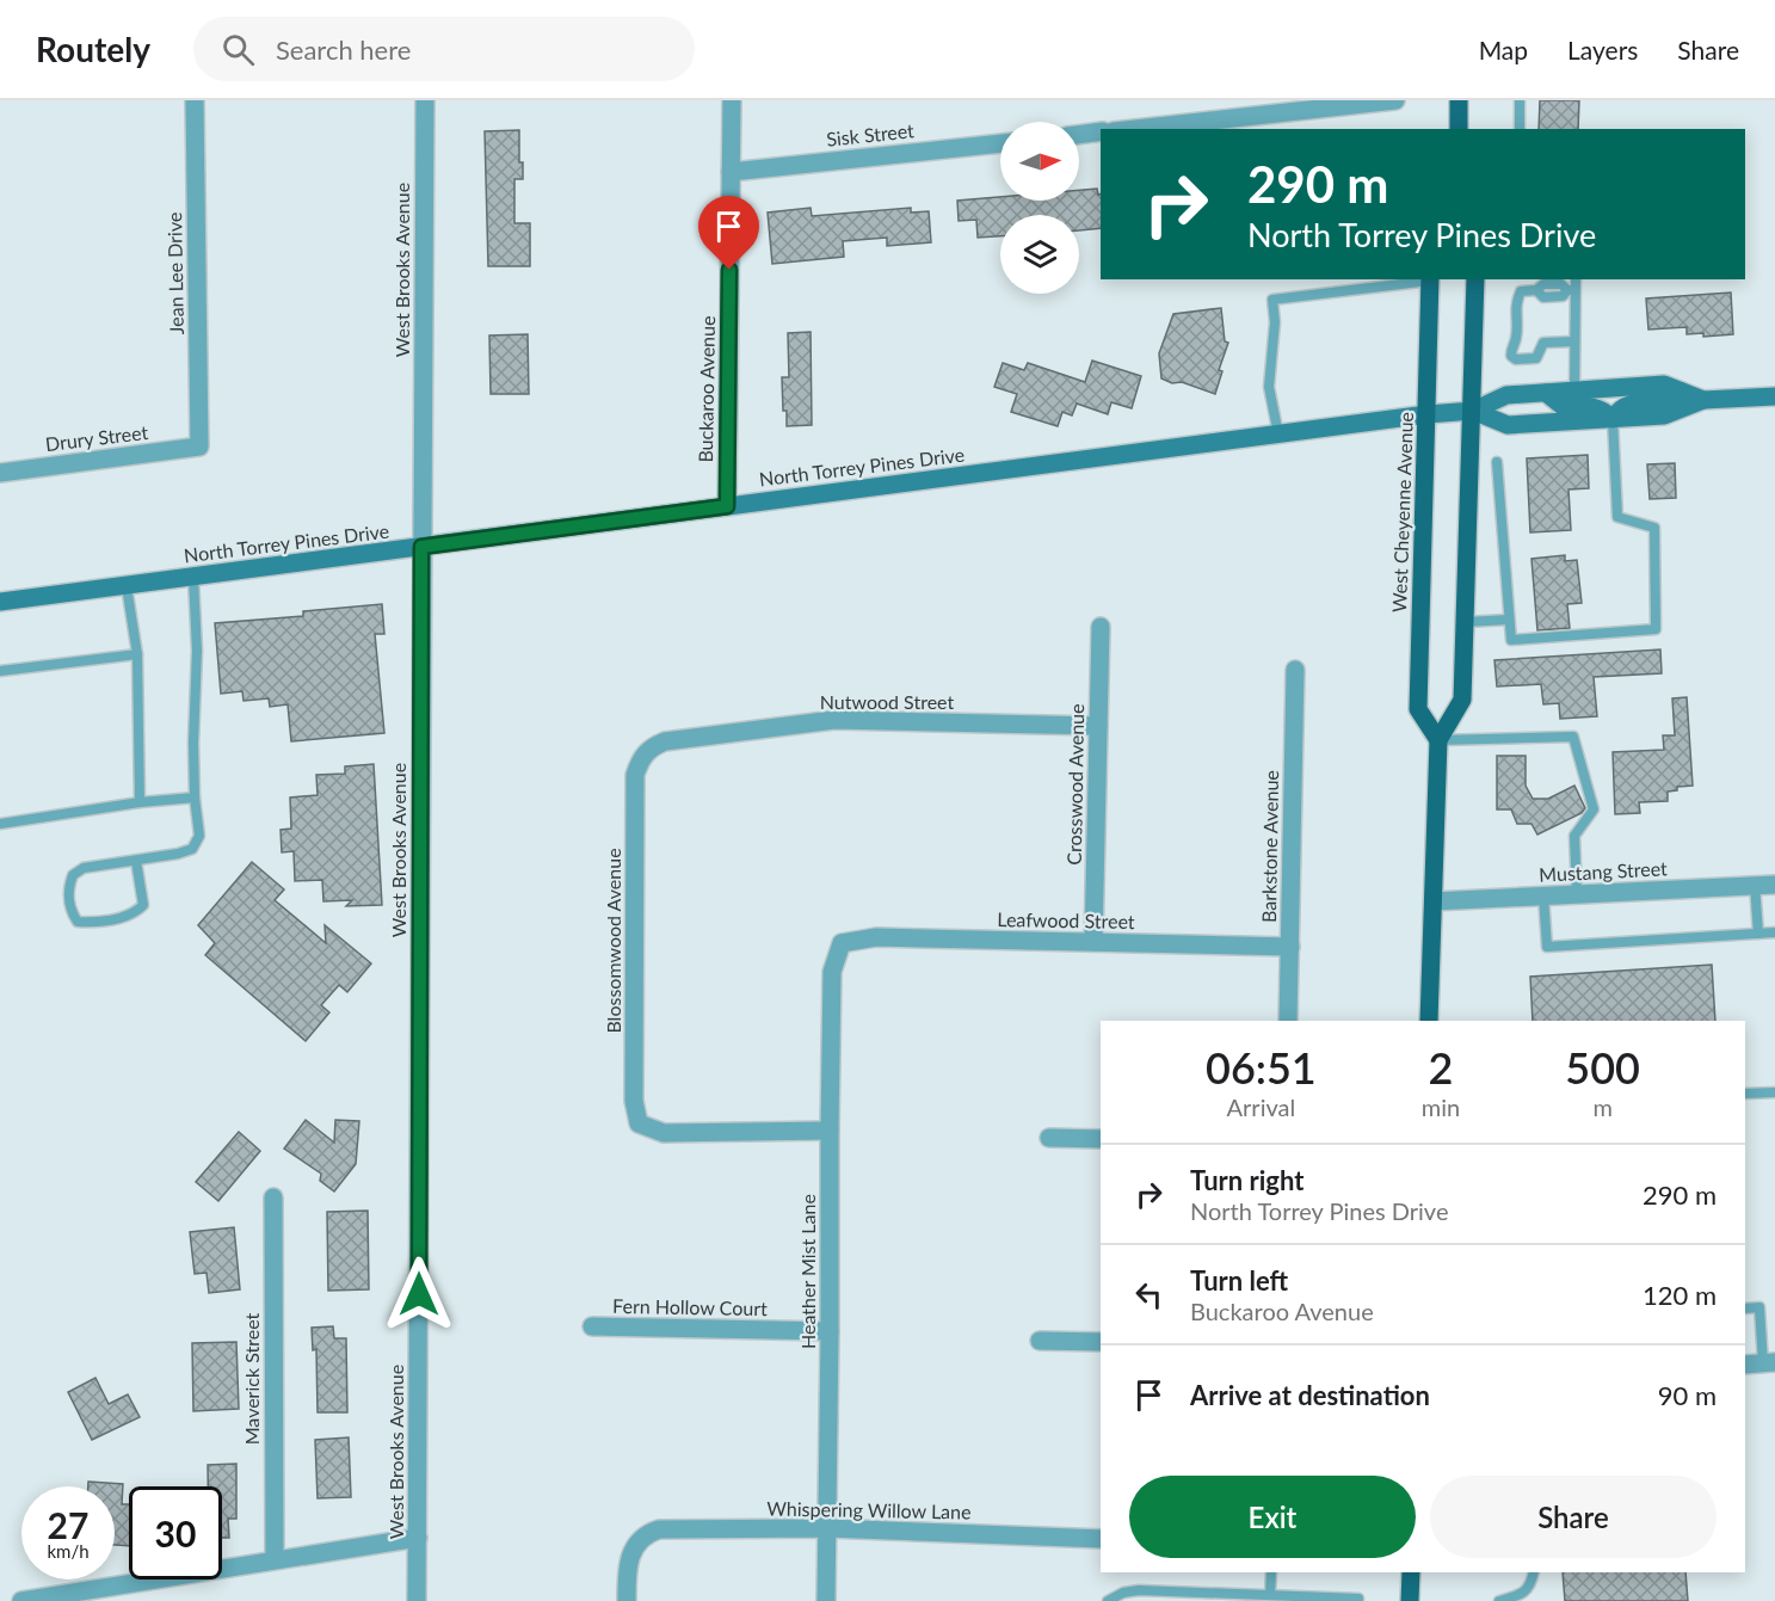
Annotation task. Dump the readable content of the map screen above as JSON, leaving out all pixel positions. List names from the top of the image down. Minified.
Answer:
{"streets":{"main road":["North Torrey Pines Drive","West Cheyenne Avenue"],"street":["Sisk Street","West Brooks Avenue","Jean Lee Drive","Buckaroo Avenue","Drury Street","Nutwood Street","Crosswood Avenue","Barkstone Avenue","Mustang Street","Leafwood Street","Blossomwood Avenue","Heather Mist Lane","Fern Hollow Court","Maverick Street","Whispering Willow Lane"]},"crossings":[["Sisk Street","Buckaroo Avenue"],["West Brooks Avenue","North Torrey Pines Drive"],["Jean Lee Drive","Drury Street"],["Buckaroo Avenue","North Torrey Pines Drive"],["North Torrey Pines Drive","West Cheyenne Avenue"],["Nutwood Street","Crosswood Avenue"],["Nutwood Street","Blossomwood Avenue"],["Crosswood Avenue","Leafwood Street"],["Barkstone Avenue","Leafwood Street"],["Leafwood Street","Heather Mist Lane"],["Blossomwood Avenue","Heather Mist Lane"],["Heather Mist Lane","Fern Hollow Court"],["Heather Mist Lane","Whispering Willow Lane"]],"north":"right","page":{"header":"Routely","search":"Search here","nav":["Map","Layers","Share"],"turn":["290 m","North Torrey Pines Drive"],"eta":["06:51","Arrival","2","min","500","m"],"list":[{"name":"Turn right","note":"North Torrey Pines Drive","value":"290 m"},{"name":"Turn left","note":"Buckaroo Avenue","value":"120 m"},{"name":"Arrive at destination","value":"90 m"}],"buttons":["Exit","Share"],"speed":"27 km/h","limit":"30"}}
